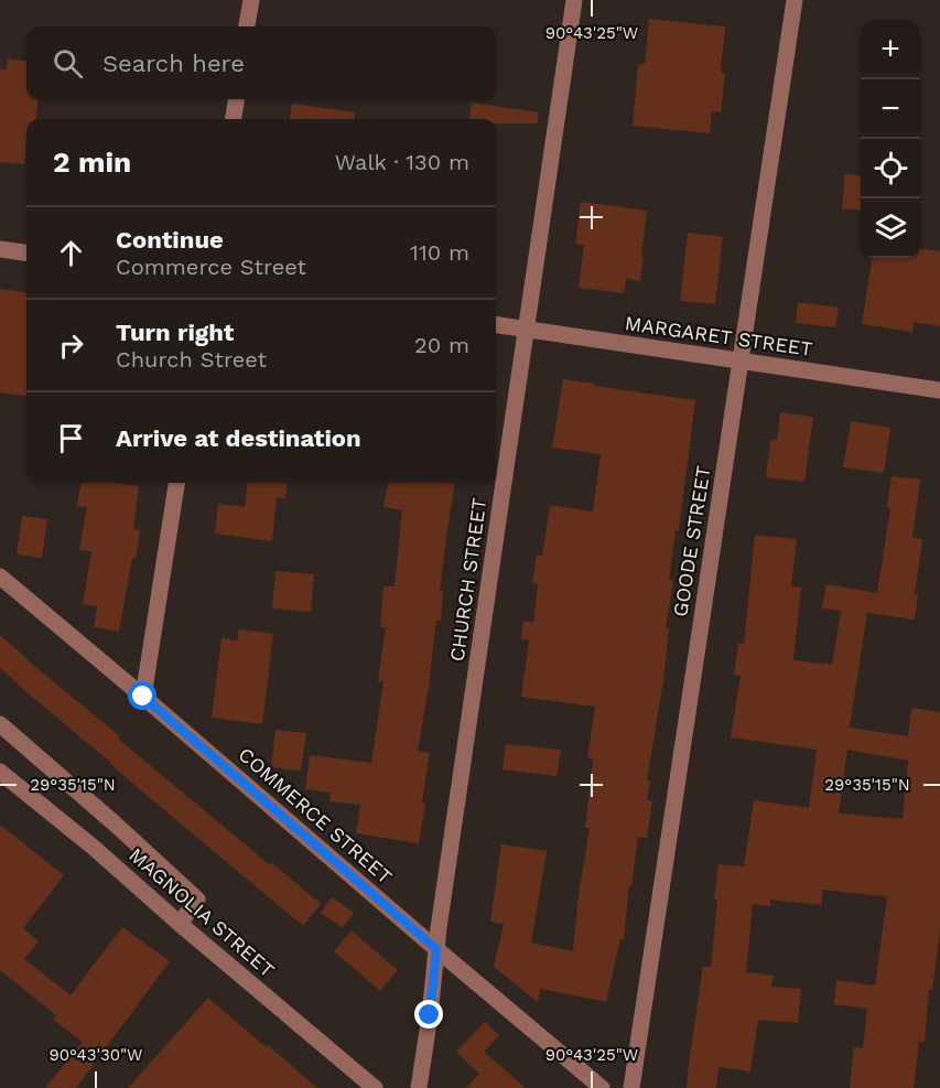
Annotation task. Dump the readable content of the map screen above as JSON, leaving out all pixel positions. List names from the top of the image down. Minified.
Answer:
{"streets":{"street":["MARGARET STREET","GOODE STREET","CHURCH STREET","COMMERCE STREET","MAGNOLIA STREET"]},"crossings":[["MARGARET STREET","GOODE STREET"],["MARGARET STREET","CHURCH STREET"],["CHURCH STREET","COMMERCE STREET"]],"page":{"map_buttons":["+","−"],"search":"Search here","heading":["2 min","Walk · 130 m"],"list":[["Continue","Commerce Street","110 m"],["Turn right","Church Street","20 m"],"Arrive at destination"]},"coordinates":["90°43'25\"W","29°35'15\"N","90°43'30\"W"]}
